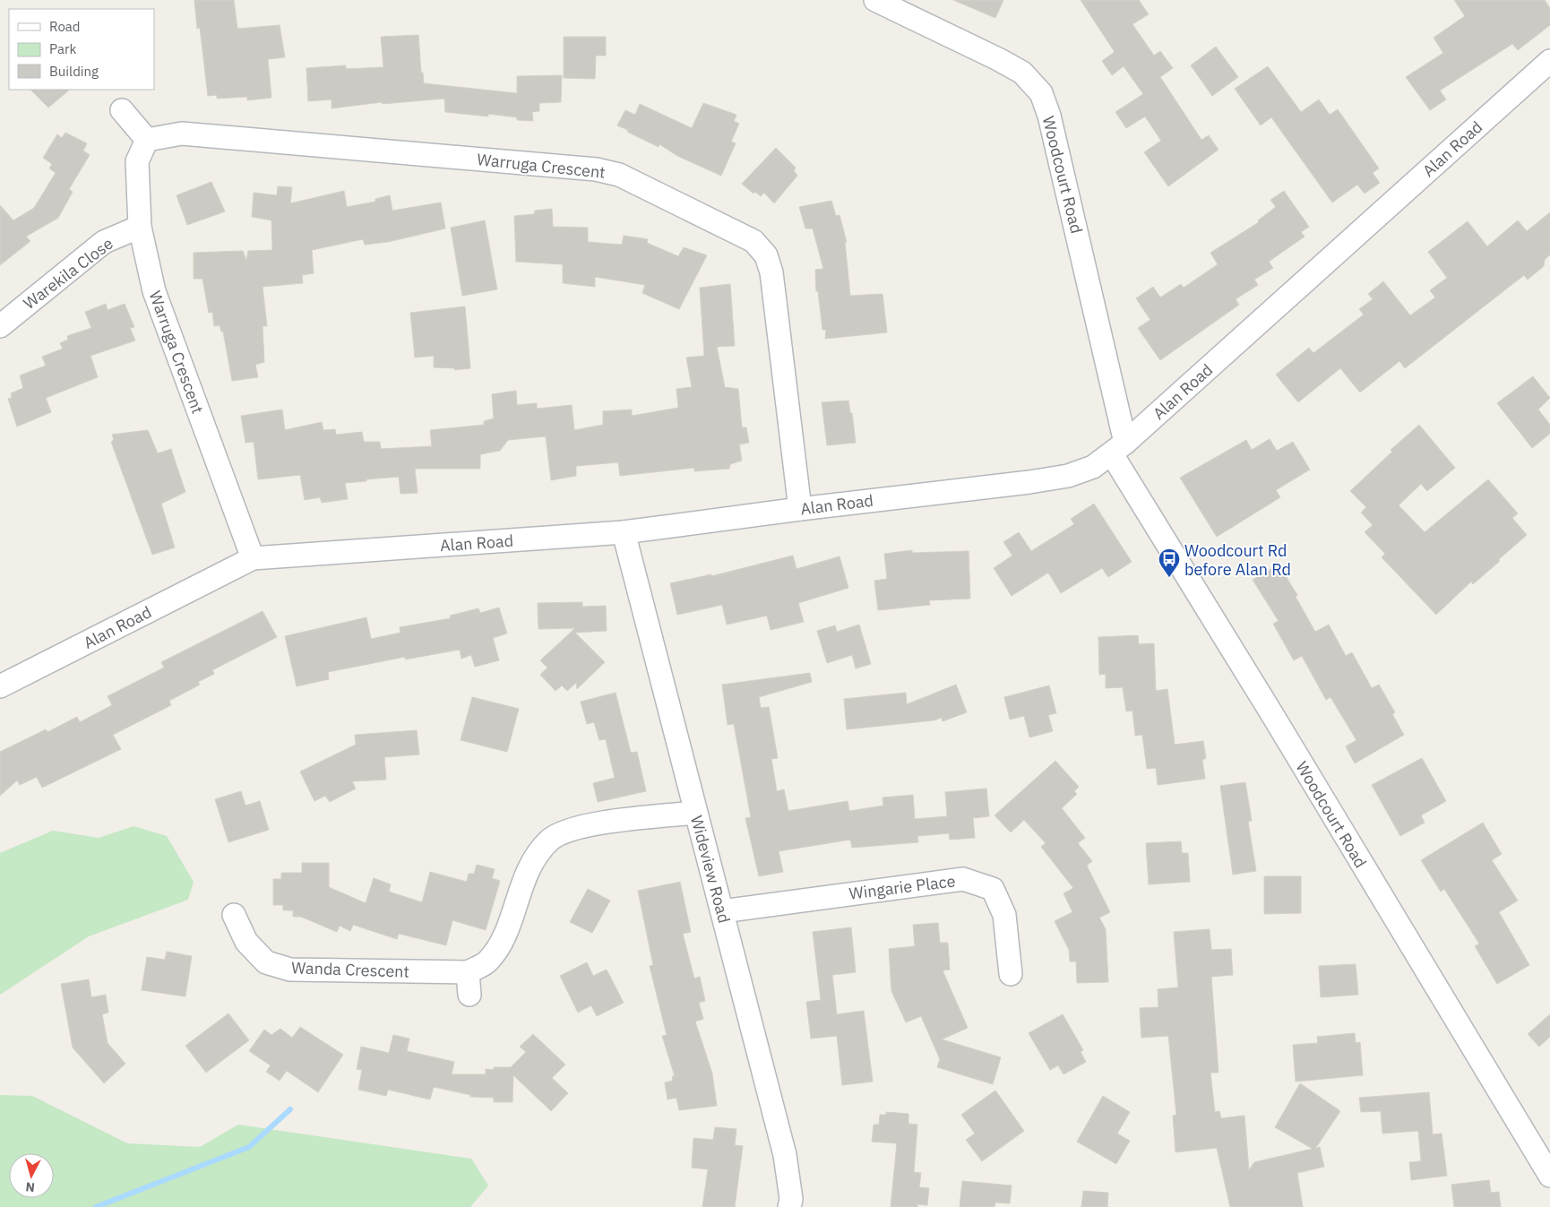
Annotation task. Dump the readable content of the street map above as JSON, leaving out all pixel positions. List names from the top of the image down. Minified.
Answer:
{"streets":{"street":["Alan Road","Warruga Crescent","Woodcourt Road","Warekila Close","Wideview Road","Wingarie Place","Wanda Crescent"]},"crossings":[["Alan Road","Warruga Crescent"],["Alan Road","Woodcourt Road"],["Alan Road","Wideview Road"],["Warruga Crescent","Warekila Close"],["Wideview Road","Wingarie Place"],["Wideview Road","Wanda Crescent"]],"places":{"bus stop":["Woodcourt Rd before Alan Rd"]},"legend":["Road","Park","Building"],"north":"bottom"}
